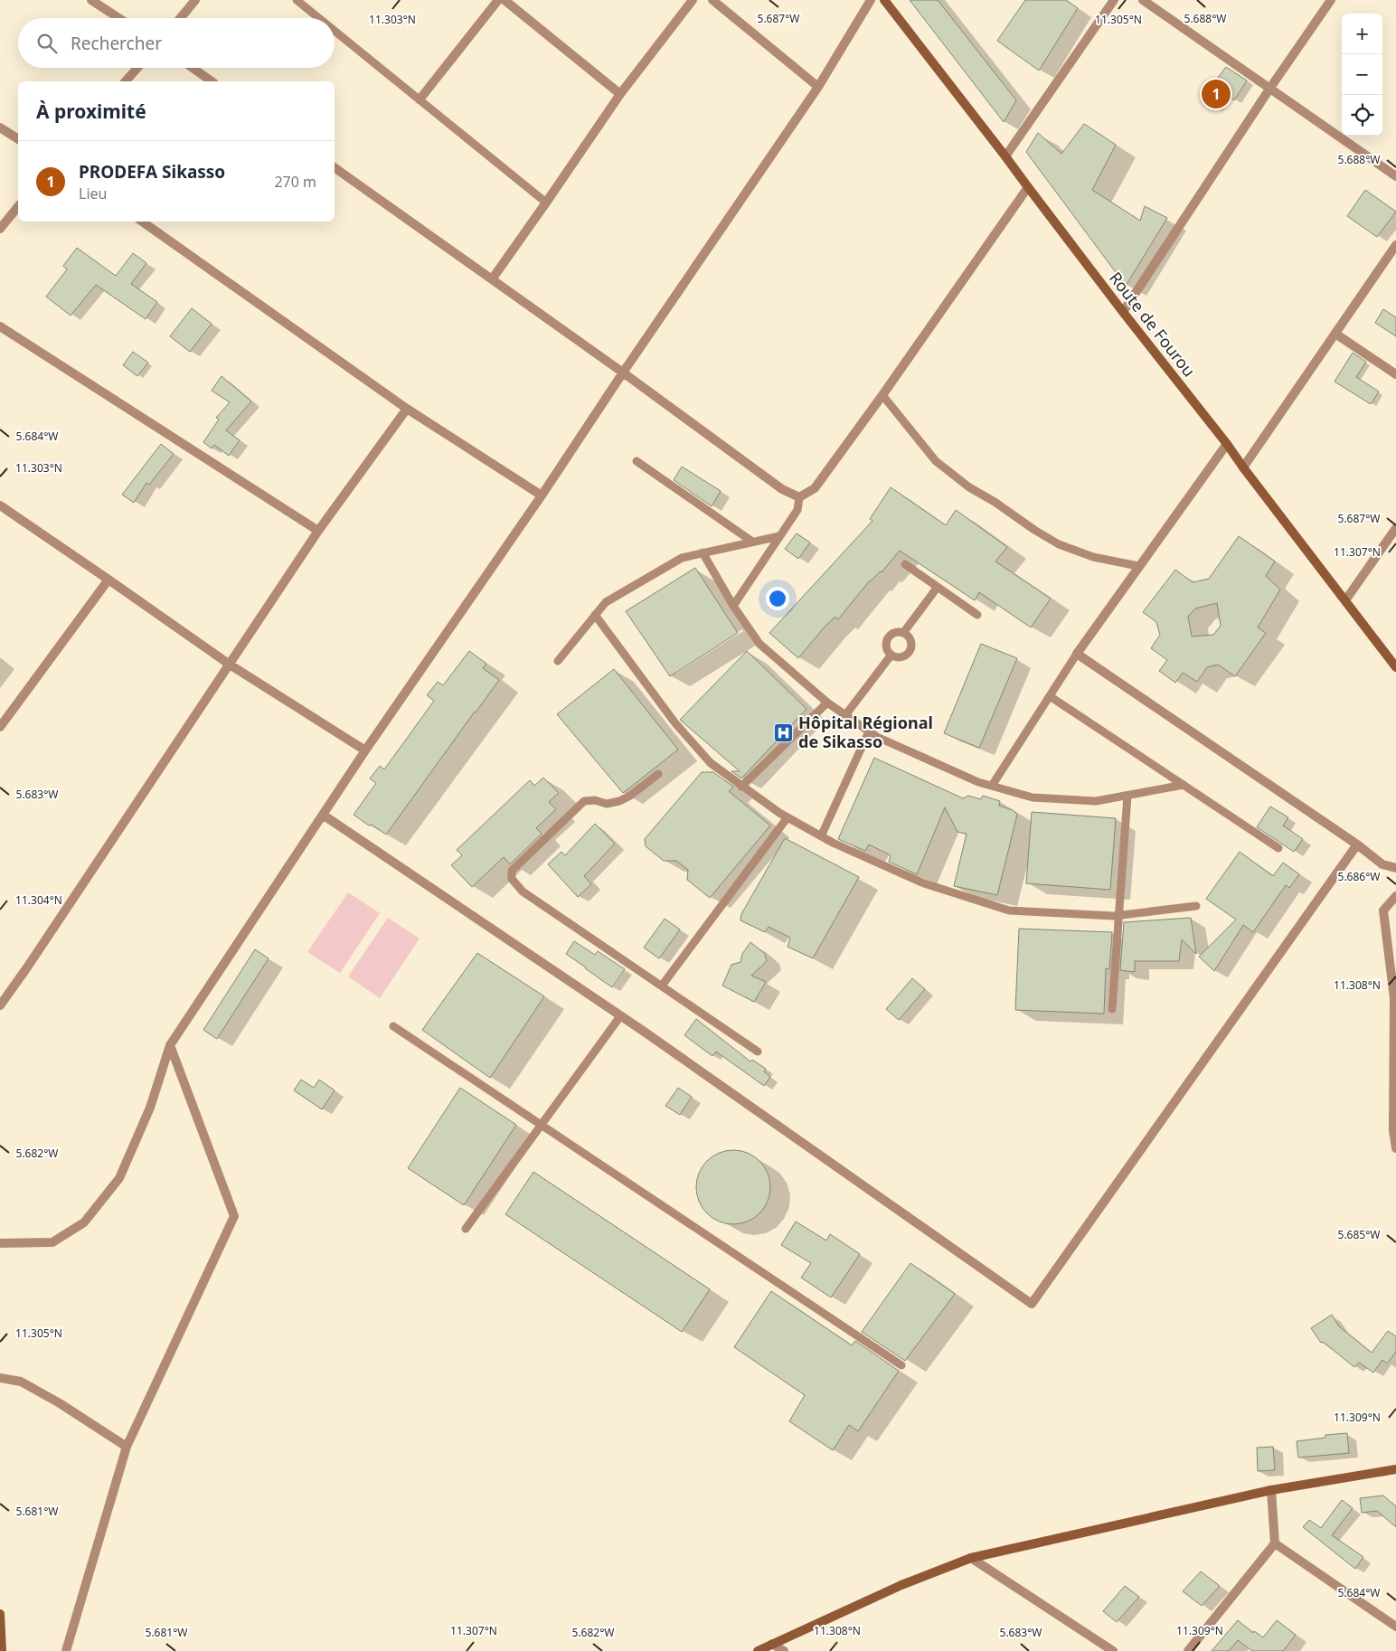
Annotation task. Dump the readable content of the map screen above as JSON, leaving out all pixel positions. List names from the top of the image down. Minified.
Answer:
{"streets":{"main road":["Route de Fourou"]},"places":{"hospital":["Hôpital Régional de Sikasso"]},"page":{"map_buttons":["+","−"],"search":"Rechercher","pins":"1","heading":"À proximité","list":[{"mark":"1","name":"PRODEFA Sikasso","note":"Lieu","value":"270 m"}]},"coordinates":["5.688°W","5.687°W","11.303°N","11.305°N","5.684°W","11.307°N","5.683°W","5.686°W","11.304°N","11.308°N","5.682°W","5.685°W","11.309°N","5.681°W"]}
